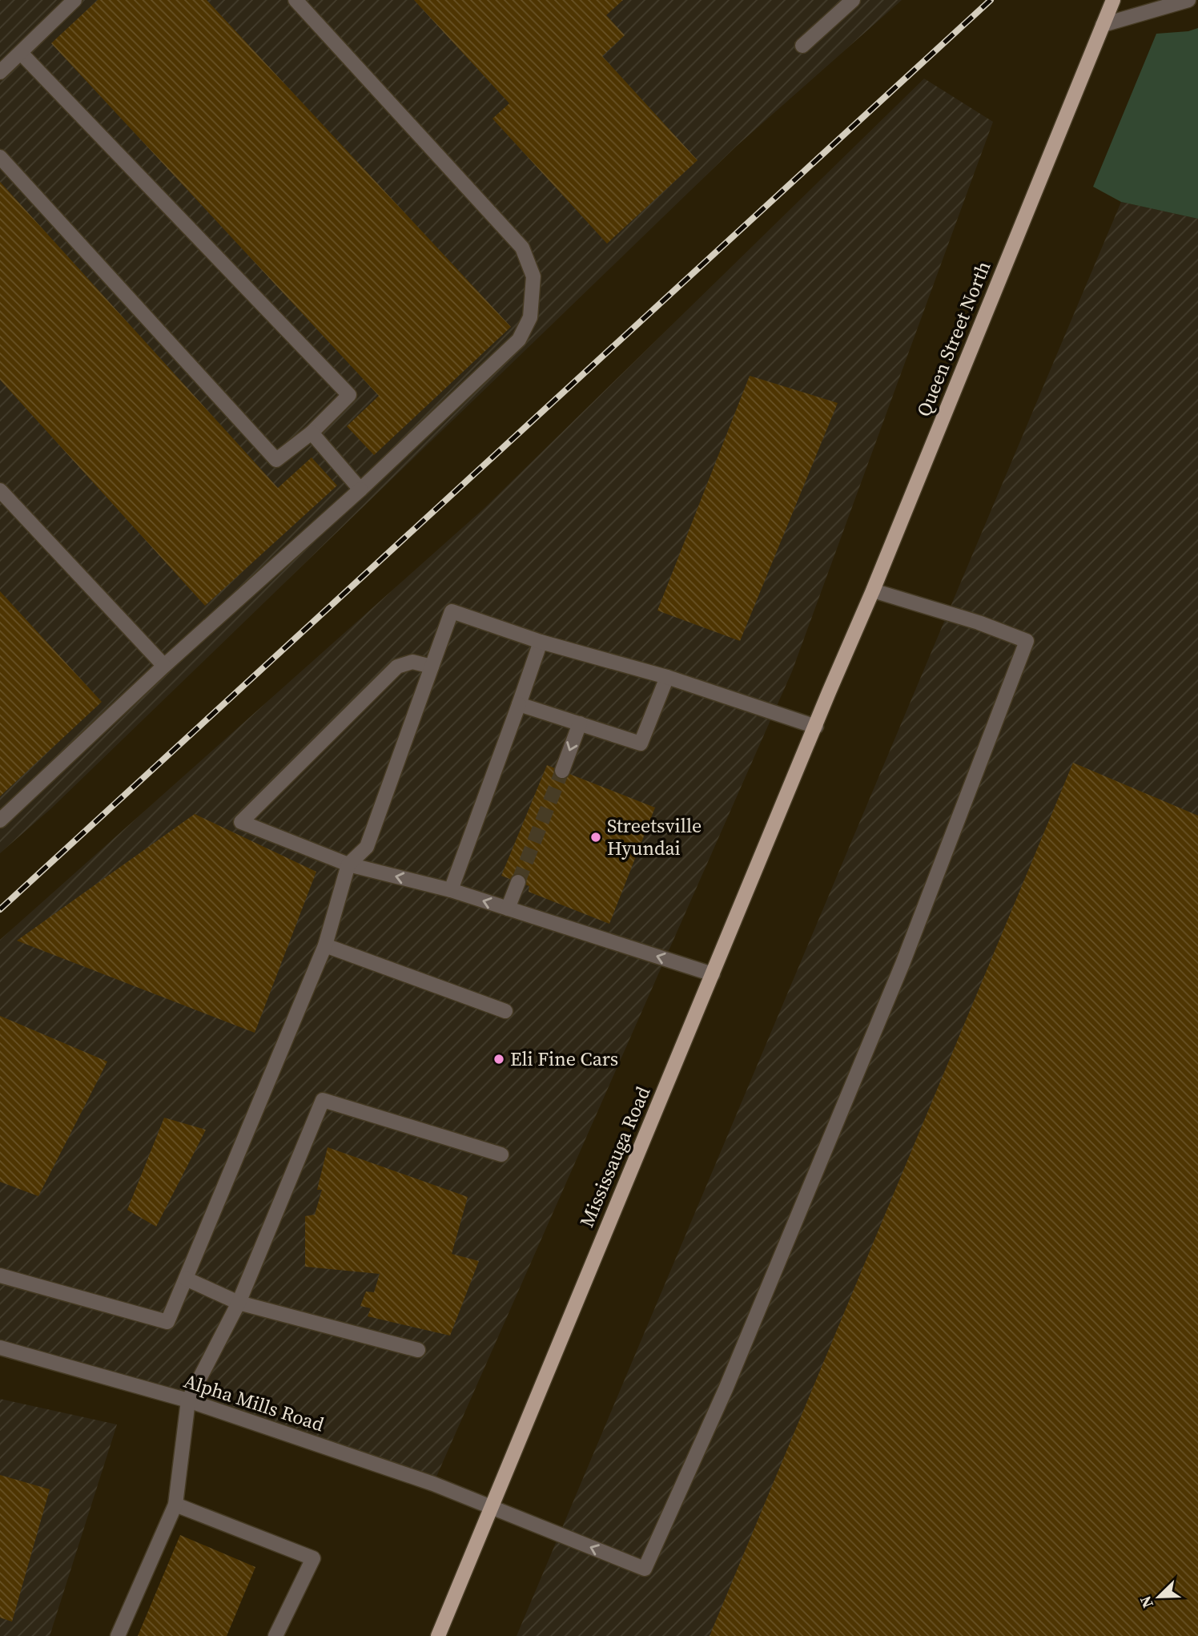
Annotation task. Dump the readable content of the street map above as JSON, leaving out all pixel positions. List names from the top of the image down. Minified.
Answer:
{"streets":{"main road":["Queen Street North","Mississauga Road"],"street":["Alpha Mills Road"]},"crossings":[["Queen Street North","Mississauga Road"],["Queen Street North","Alpha Mills Road"],["Mississauga Road","Alpha Mills Road"]],"places":["Streetsville Hyundai","Eli Fine Cars"],"north":"bottom left"}
